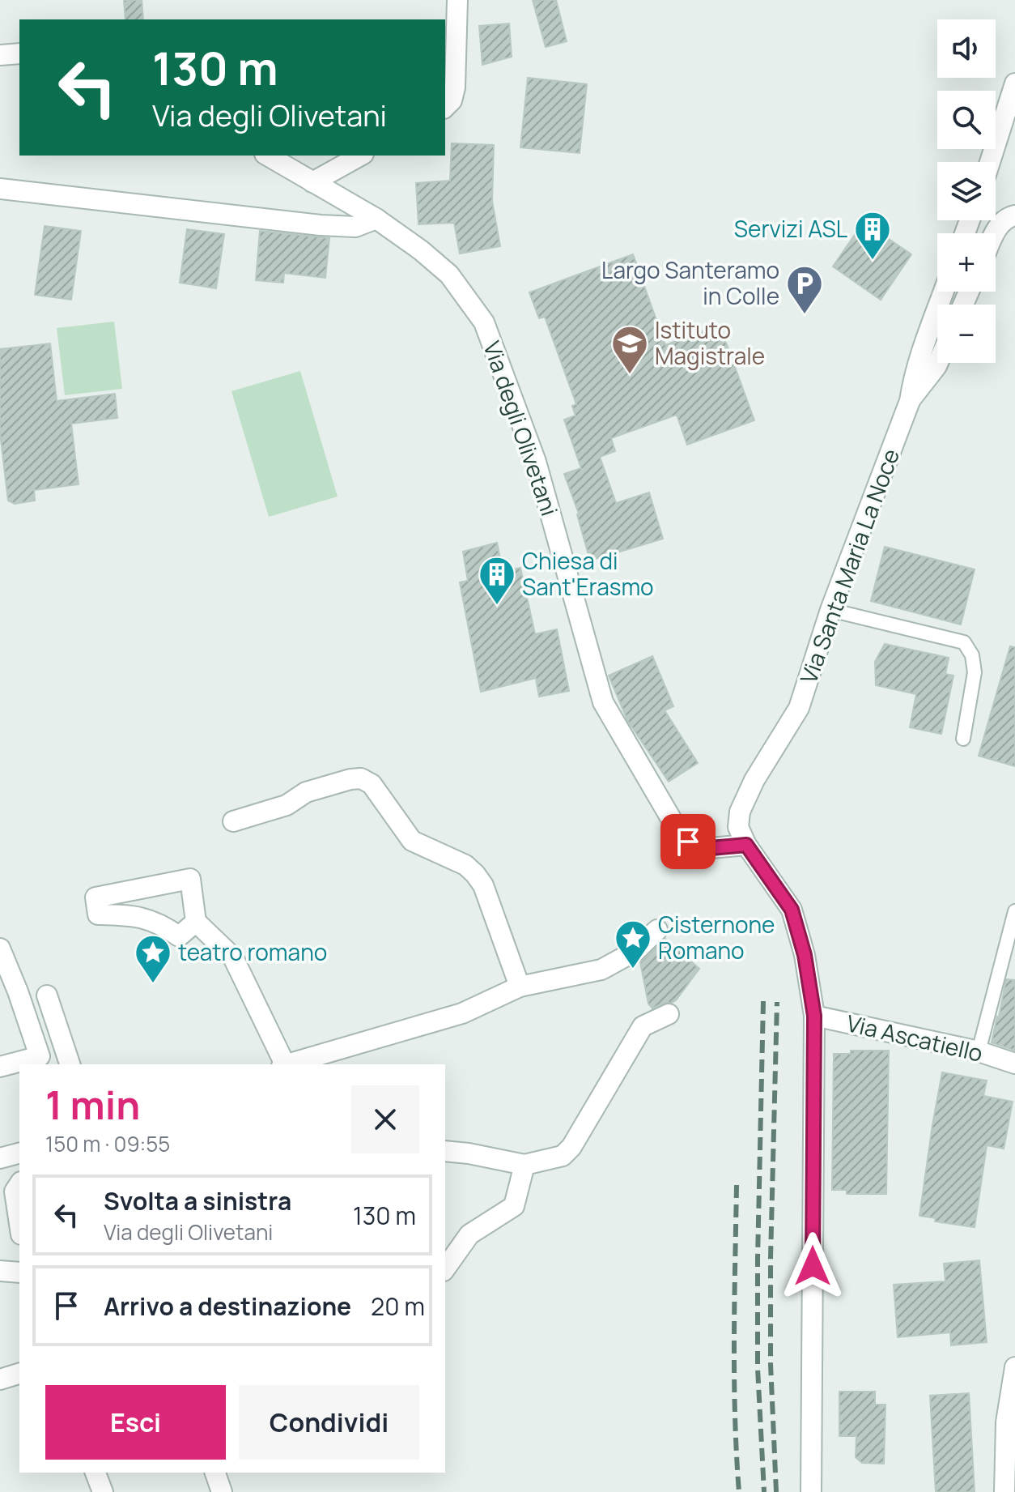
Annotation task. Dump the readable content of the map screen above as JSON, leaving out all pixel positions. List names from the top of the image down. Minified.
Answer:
{"streets":{"street":["Via degli Olivetani","Via Santa Maria La Noce","Via Ascatiello"]},"crossings":[["Via degli Olivetani","Via Santa Maria La Noce"]],"places":{"building":["Servizi ASL","Chiesa di Sant'Erasmo"],"parking":["Largo Santeramo in Colle"],"school or university":["Istituto Magistrale"],"place":["Cisternone Romano","teatro romano"]},"page":{"map_buttons":["+","−"],"turn":["130 m","Via degli Olivetani"],"heading":["1 min","150 m · 09:55"],"list":[{"name":"Svolta a sinistra","note":"Via degli Olivetani","value":"130 m"},{"name":"Arrivo a destinazione","value":"20 m"}],"buttons":["Esci","Condividi"]}}
